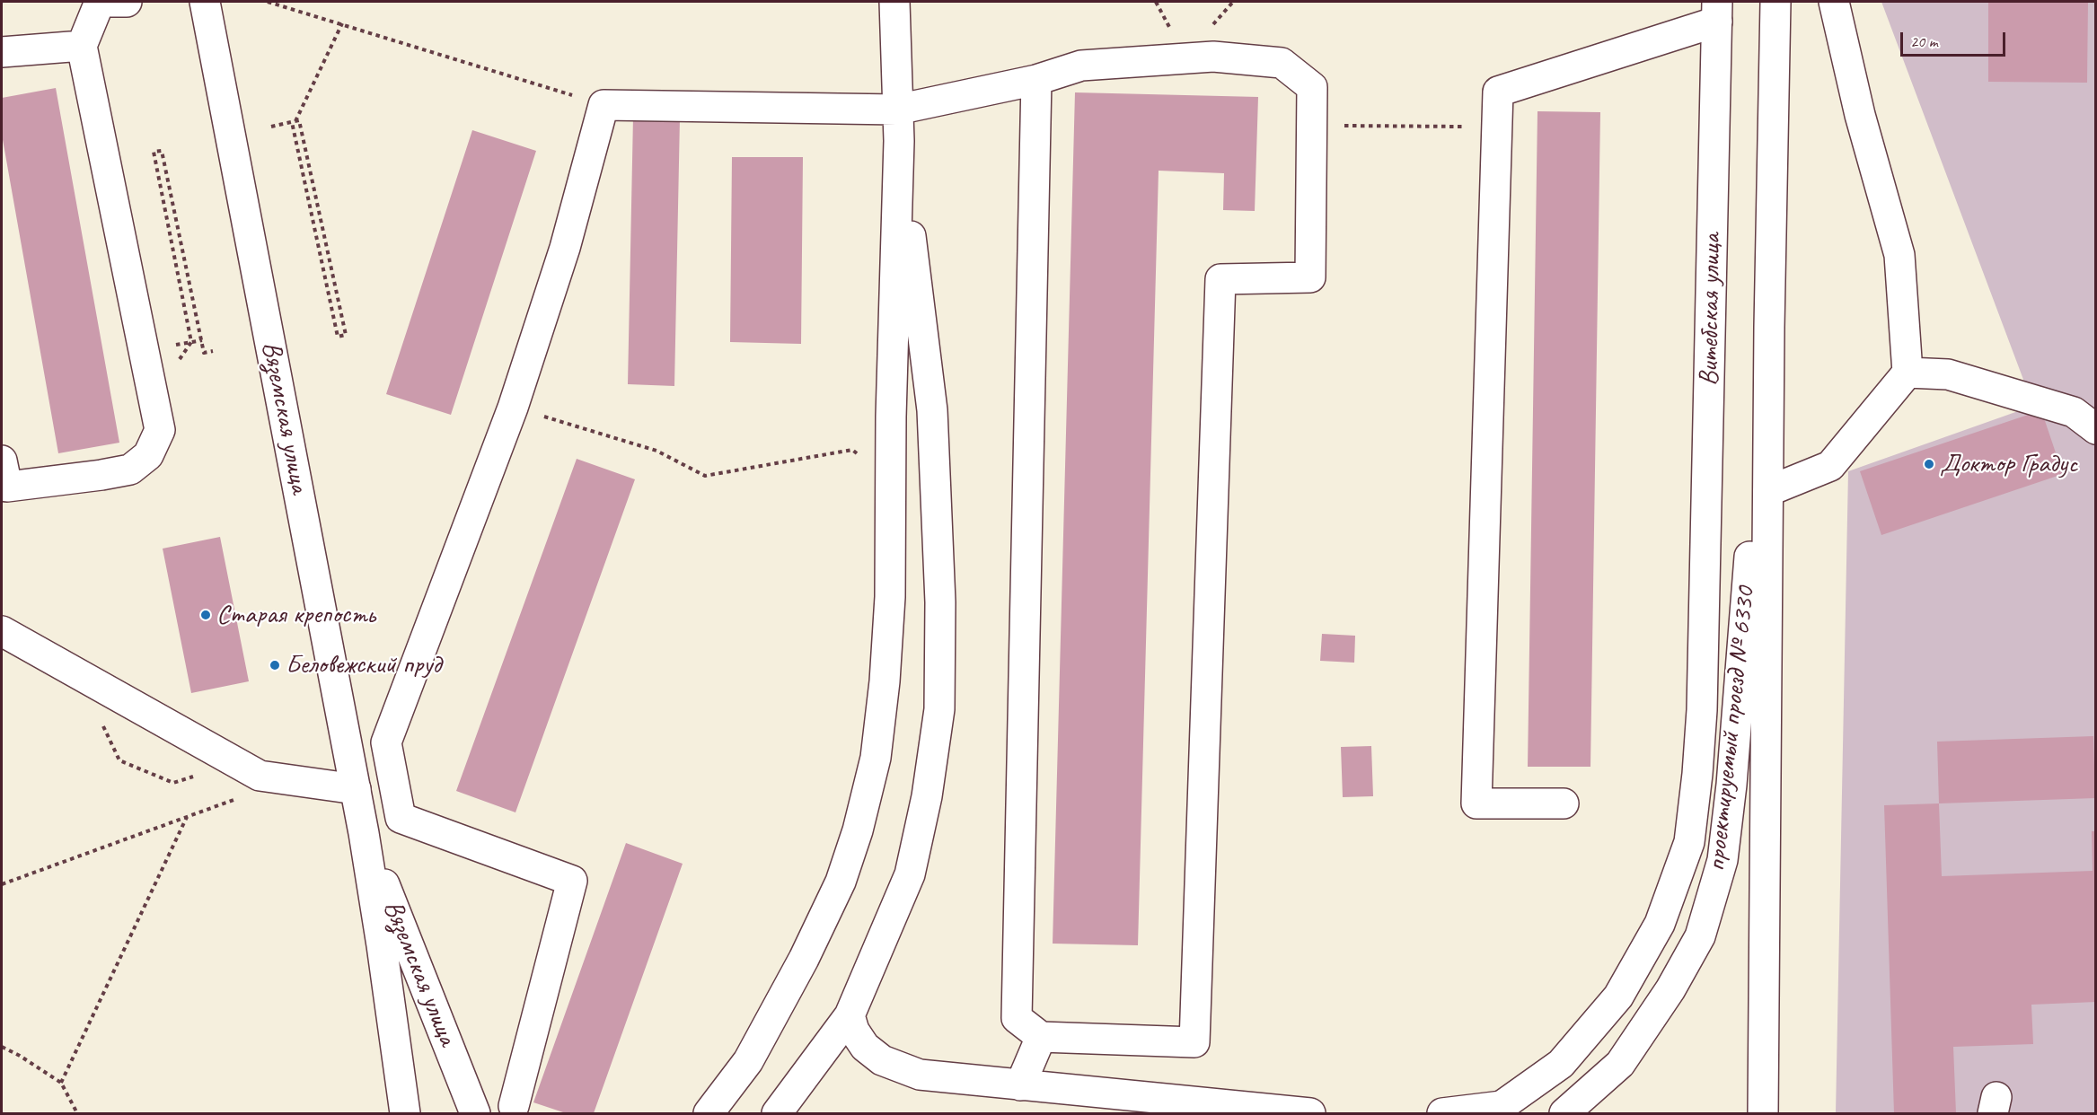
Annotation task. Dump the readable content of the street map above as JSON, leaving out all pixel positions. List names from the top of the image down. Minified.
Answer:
{"streets":{"main road":["Витебская улица","Вяземская улица","проектируемый проезд № 6330"]},"crossings":[["Витебская улица","проектируемый проезд № 6330"]],"places":["Доктор Градус","Старая крепость","Беловежский пруд"],"scale_bar":"20 m"}
